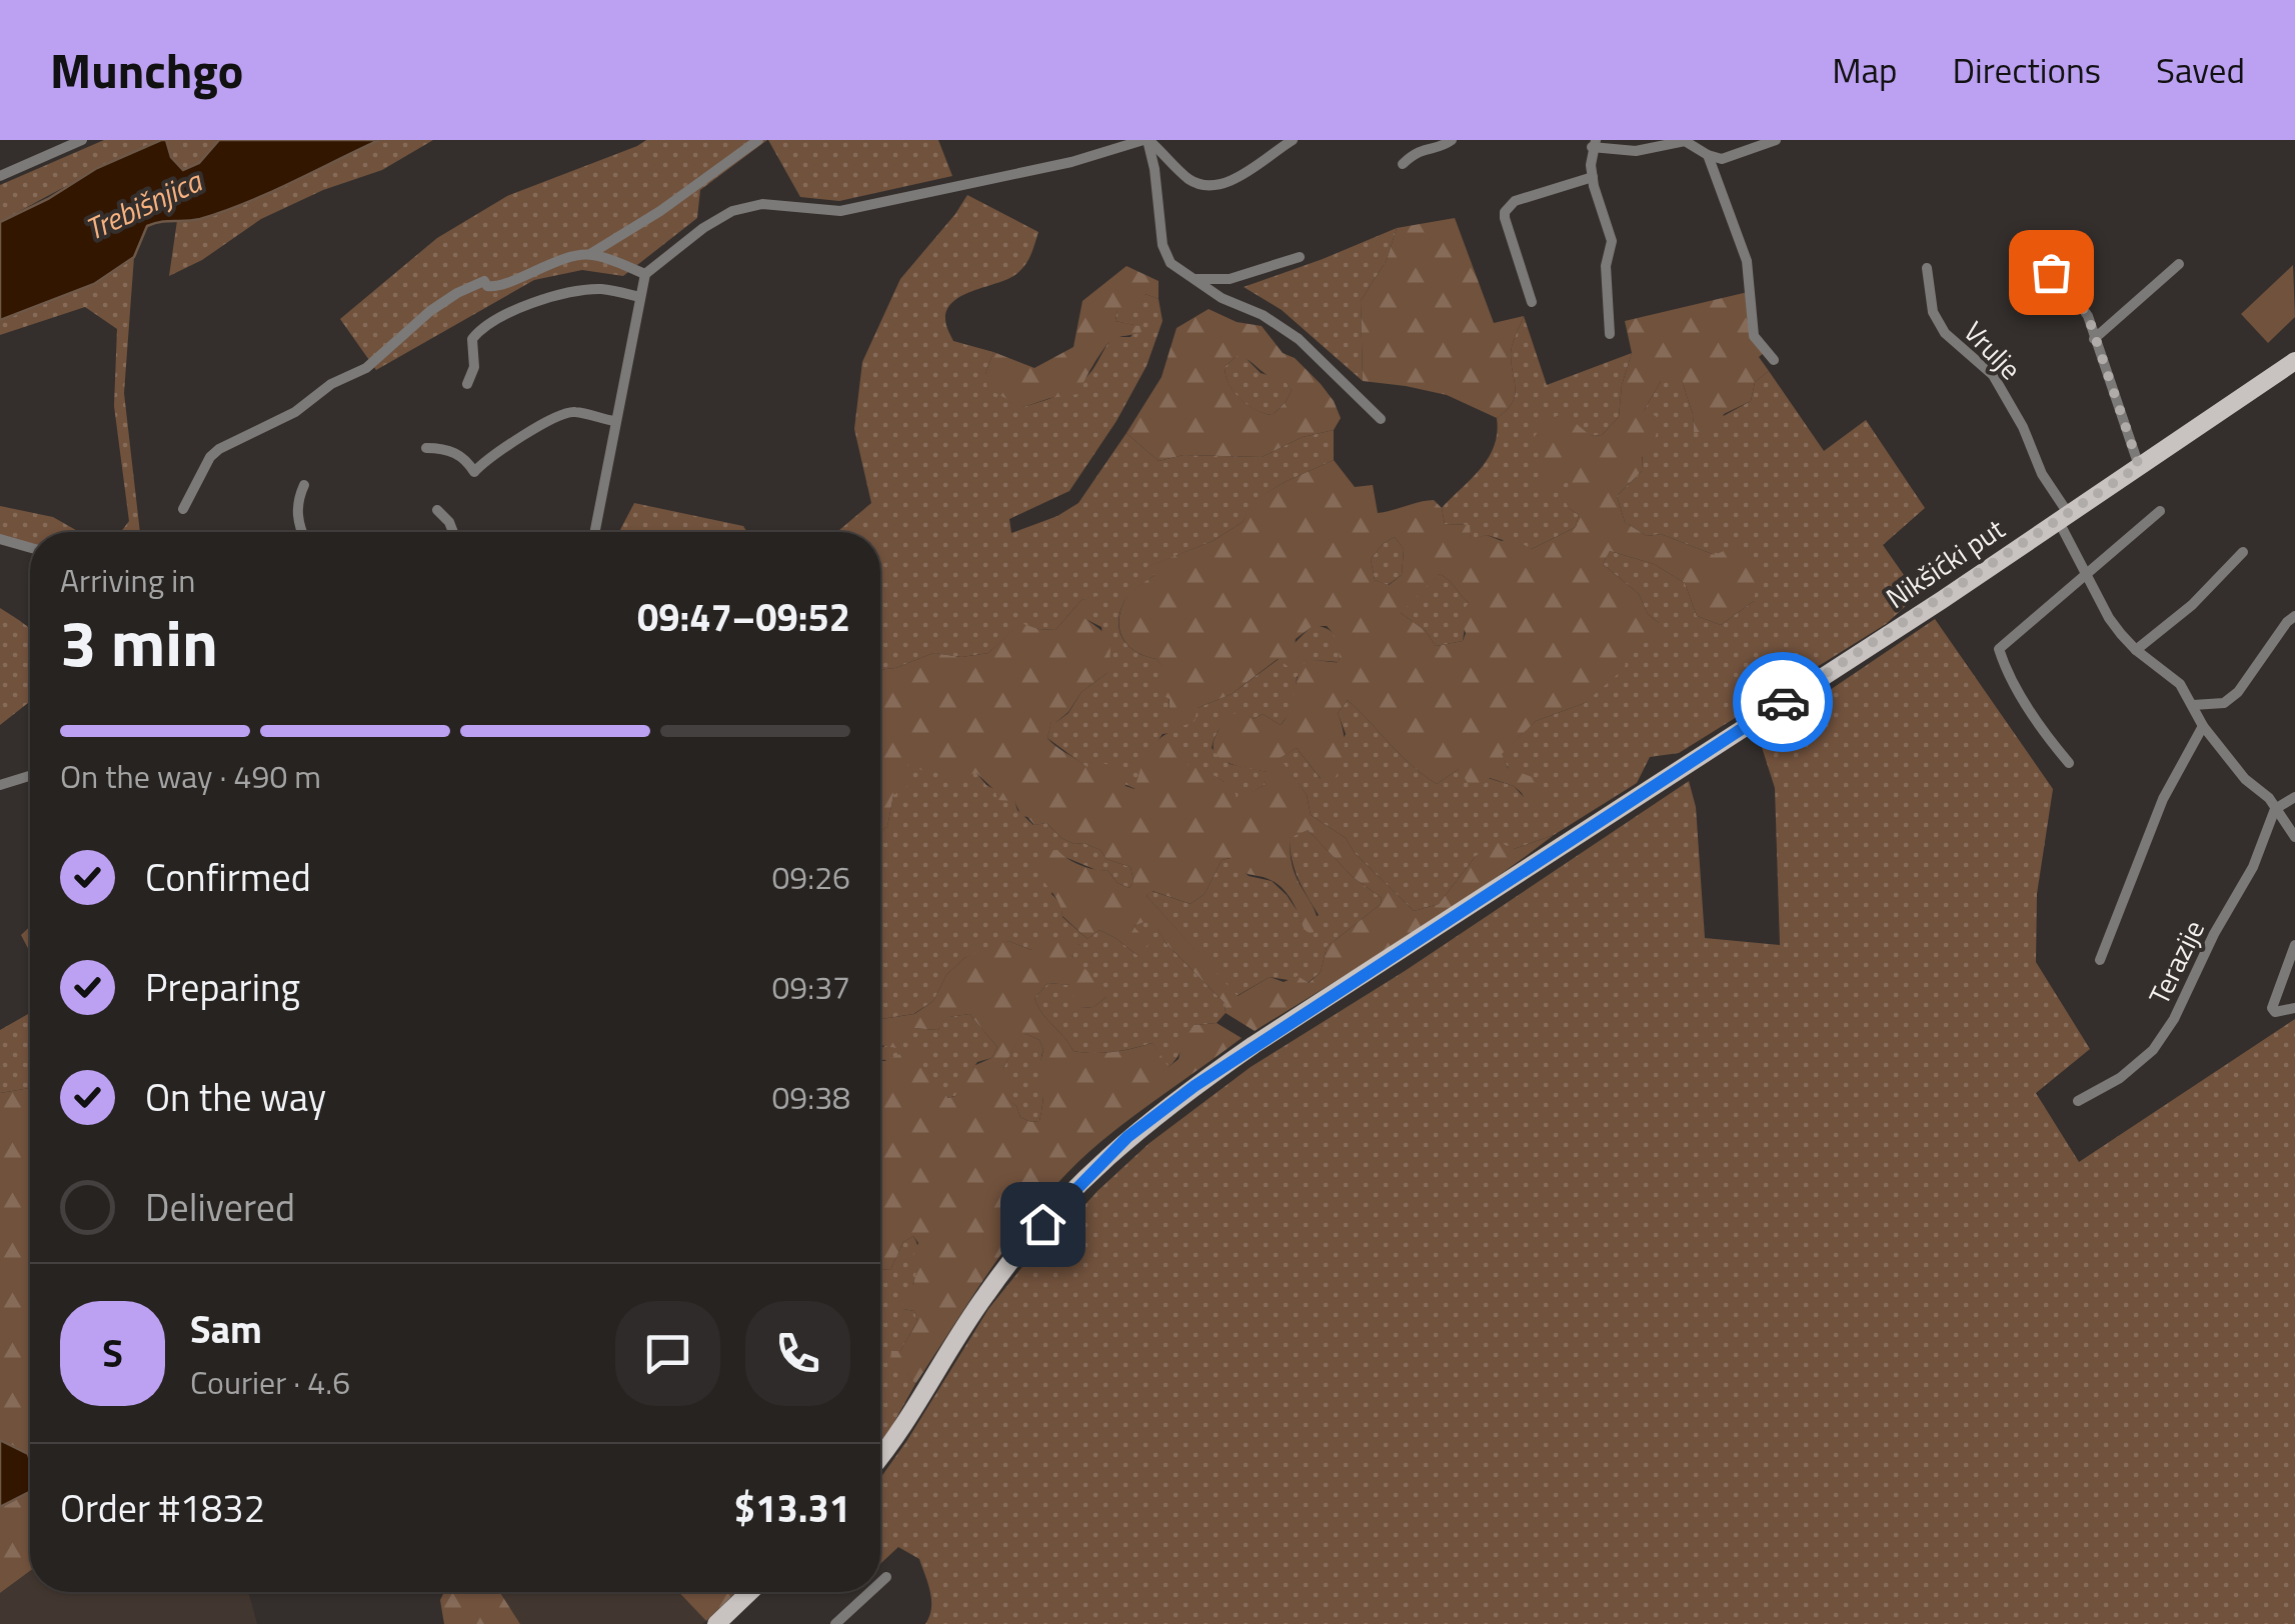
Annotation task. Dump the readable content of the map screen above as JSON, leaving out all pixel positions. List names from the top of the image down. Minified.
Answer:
{"streets":{"main road":["Nikšićki put"],"street":["Vrulje","Terazije"]},"crossings":[["Vrulje","Nikšićki put"]],"water":["Trebišnjica"],"page":{"header":"Munchgo","nav":["Map","Directions","Saved"],"heading":["3 min","Arriving in","09:47–09:52"],"panel":["Sam","Courier · 4.6","Order #1832","$13.31"],"bar":"On the way · 490 m","list":[["Confirmed","09:26"],["Preparing","09:37"],["On the way","09:38"],"Delivered"],"round":"S"}}
